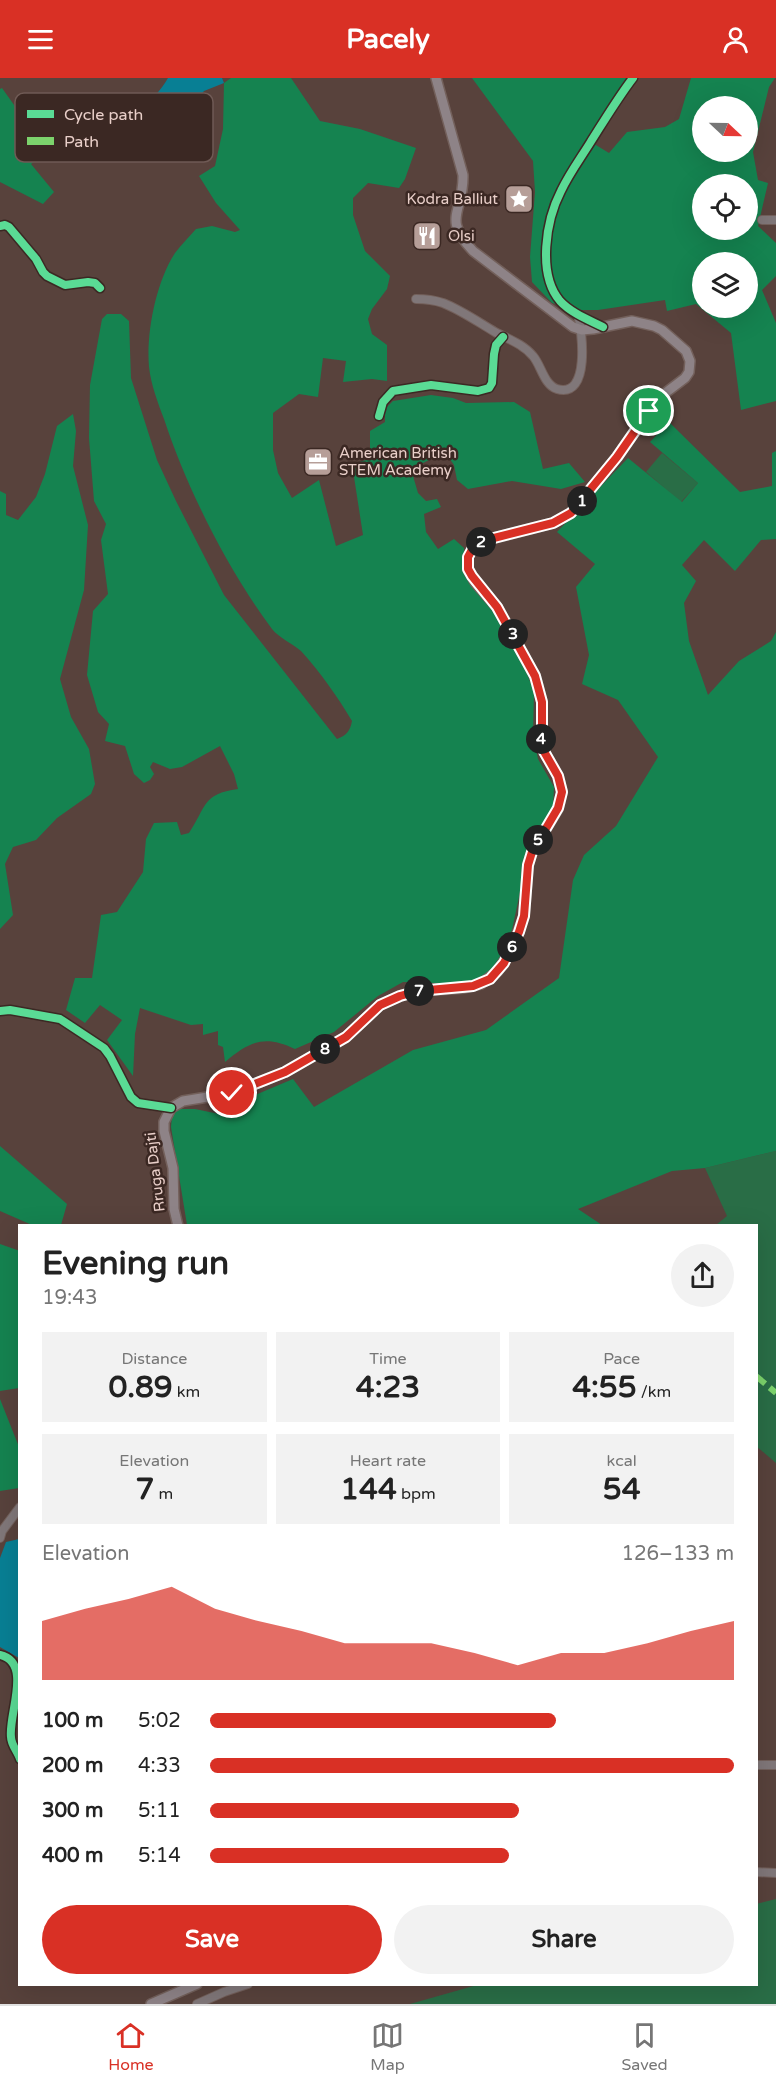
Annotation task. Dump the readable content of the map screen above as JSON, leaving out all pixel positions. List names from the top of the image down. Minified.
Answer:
{"streets":{"main road":["Rruga Dajti"]},"places":{"place":["Kodra Balliut"],"restaurant":["Olsi"],"office":["American British STEM Academy"]},"legend":["Cycle path","Path"],"north":"right","page":{"header":"Pacely","pins":["1","2","3","4","5","6","7","8"],"heading":["Evening run","19:43"],"stats":[["Distance","0.89 km"],["Time","4:23"],["Pace","4:55 /km"],["Elevation","7 m"],["Heart rate","144 bpm"],["kcal","54"]],"chart":["Elevation","126–133 m"],"list":[{"name":"100 m","note":"5:02"},{"name":"200 m","note":"4:33"},{"name":"300 m","note":"5:11"},{"name":"400 m","note":"5:14"}],"buttons":["Save","Share"],"tabs":["Home","Map","Saved"]}}
